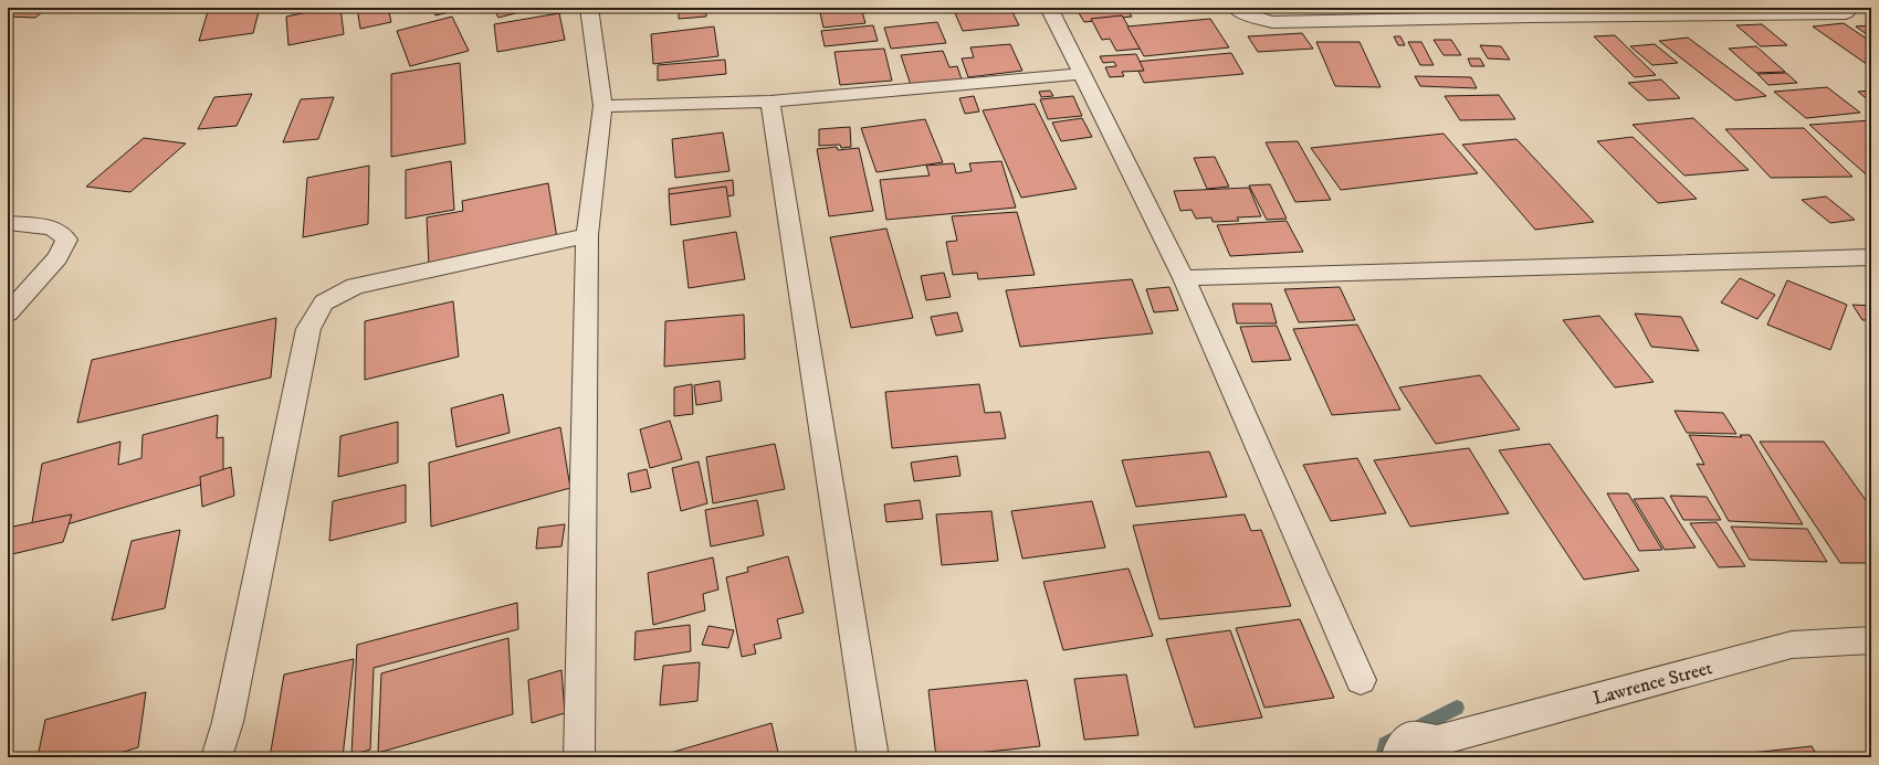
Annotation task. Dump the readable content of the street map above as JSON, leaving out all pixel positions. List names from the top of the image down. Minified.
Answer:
{"streets":{"street":["Lawrence Street"]}}
